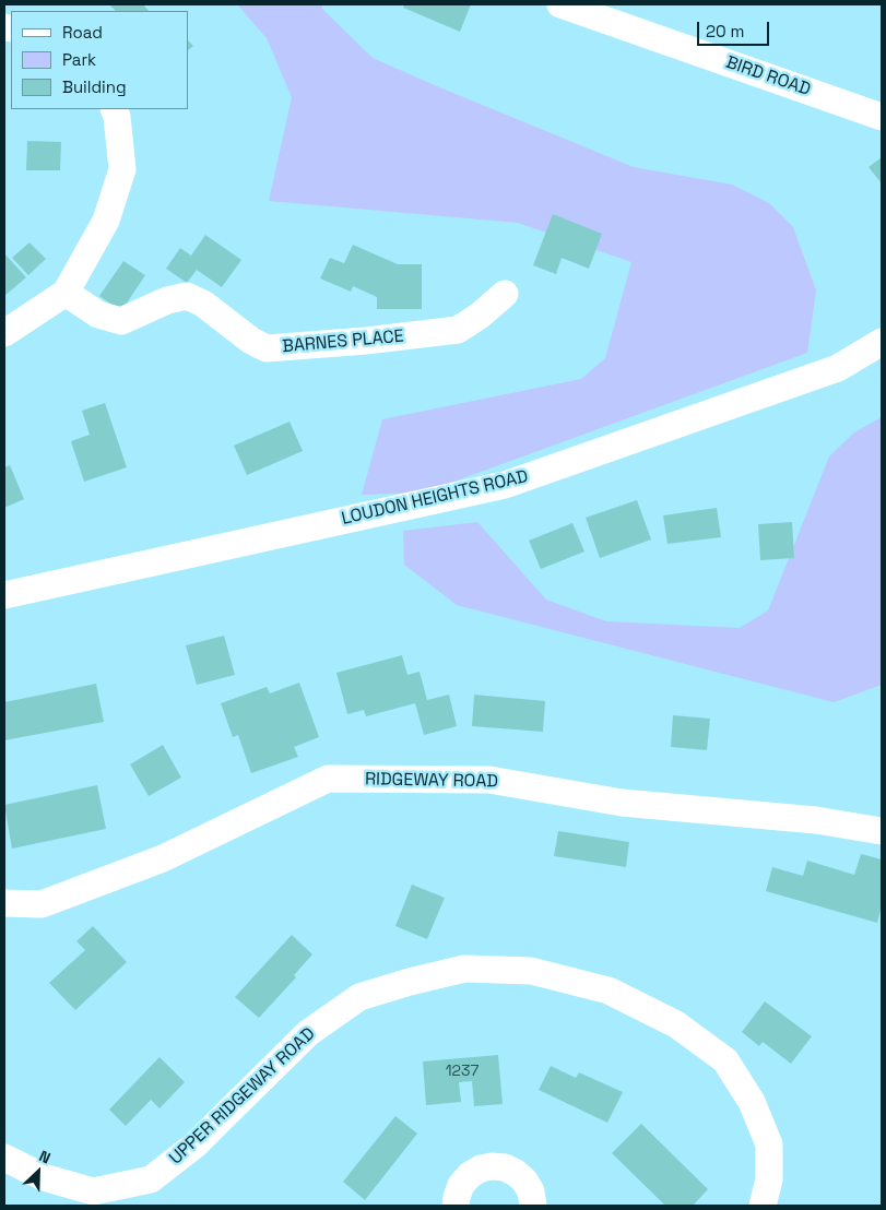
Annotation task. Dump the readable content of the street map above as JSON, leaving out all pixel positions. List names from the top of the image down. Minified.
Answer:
{"streets":{"street":["BIRD ROAD","BARNES PLACE","LOUDON HEIGHTS ROAD","RIDGEWAY ROAD","UPPER RIDGEWAY ROAD"]},"house_numbers":["1237"],"legend":["Road","Park","Building"],"scale_bar":"20 m","north":"top right"}
